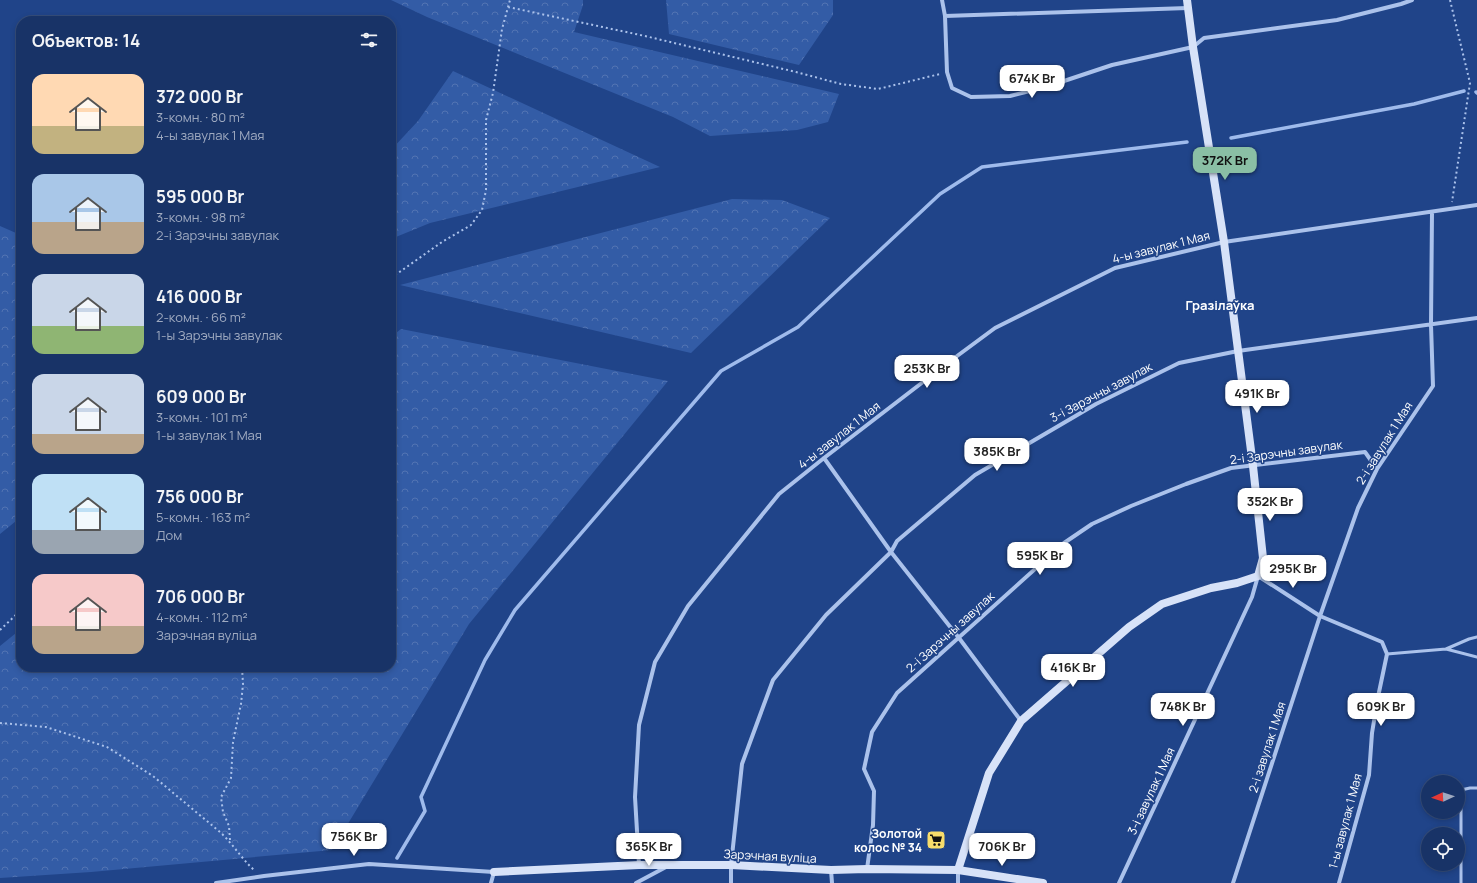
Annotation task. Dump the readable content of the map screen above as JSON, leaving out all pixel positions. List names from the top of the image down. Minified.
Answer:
{"streets":{"street":["4-ы завулак 1 Мая","3-і Зарэчны завулак","2-і завулак 1 Мая","2-і Зарэчны завулак","3-і завулак 1 Мая","1-ы завулак 1 Мая","Зарэчная вуліца"]},"crossings":[["4-ы завулак 1 Мая","2-і завулак 1 Мая"],["4-ы завулак 1 Мая","Зарэчная вуліца"],["3-і Зарэчны завулак","2-і завулак 1 Мая"],["3-і Зарэчны завулак","Зарэчная вуліца"],["2-і завулак 1 Мая","2-і Зарэчны завулак"],["2-і Зарэчны завулак","Зарэчная вуліца"]],"districts":["Гразілаўка"],"places":{"supermarket":["Золотой колос № 34"]},"north":"left","page":{"heading":"Объектов: 14","list":[{"name":"372 000 Br","note":"3-комн. · 80 m² · 4-ы завулак 1 Мая"},{"name":"595 000 Br","note":"3-комн. · 98 m² · 2-і Зарэчны завулак"},{"name":"416 000 Br","note":"2-комн. · 66 m² · 1-ы Зарэчны завулак"},{"name":"609 000 Br","note":"3-комн. · 101 m² · 1-ы завулак 1 Мая"},{"name":"756 000 Br","note":"5-комн. · 163 m² · Дом"},{"name":"706 000 Br","note":"4-комн. · 112 m² · Зарэчная вуліца"}],"price":["674K Br","372K Br","253K Br","491K Br","385K Br","352K Br","595K Br","295K Br","416K Br","748K Br","609K Br","756K Br","365K Br","706K Br"]}}
